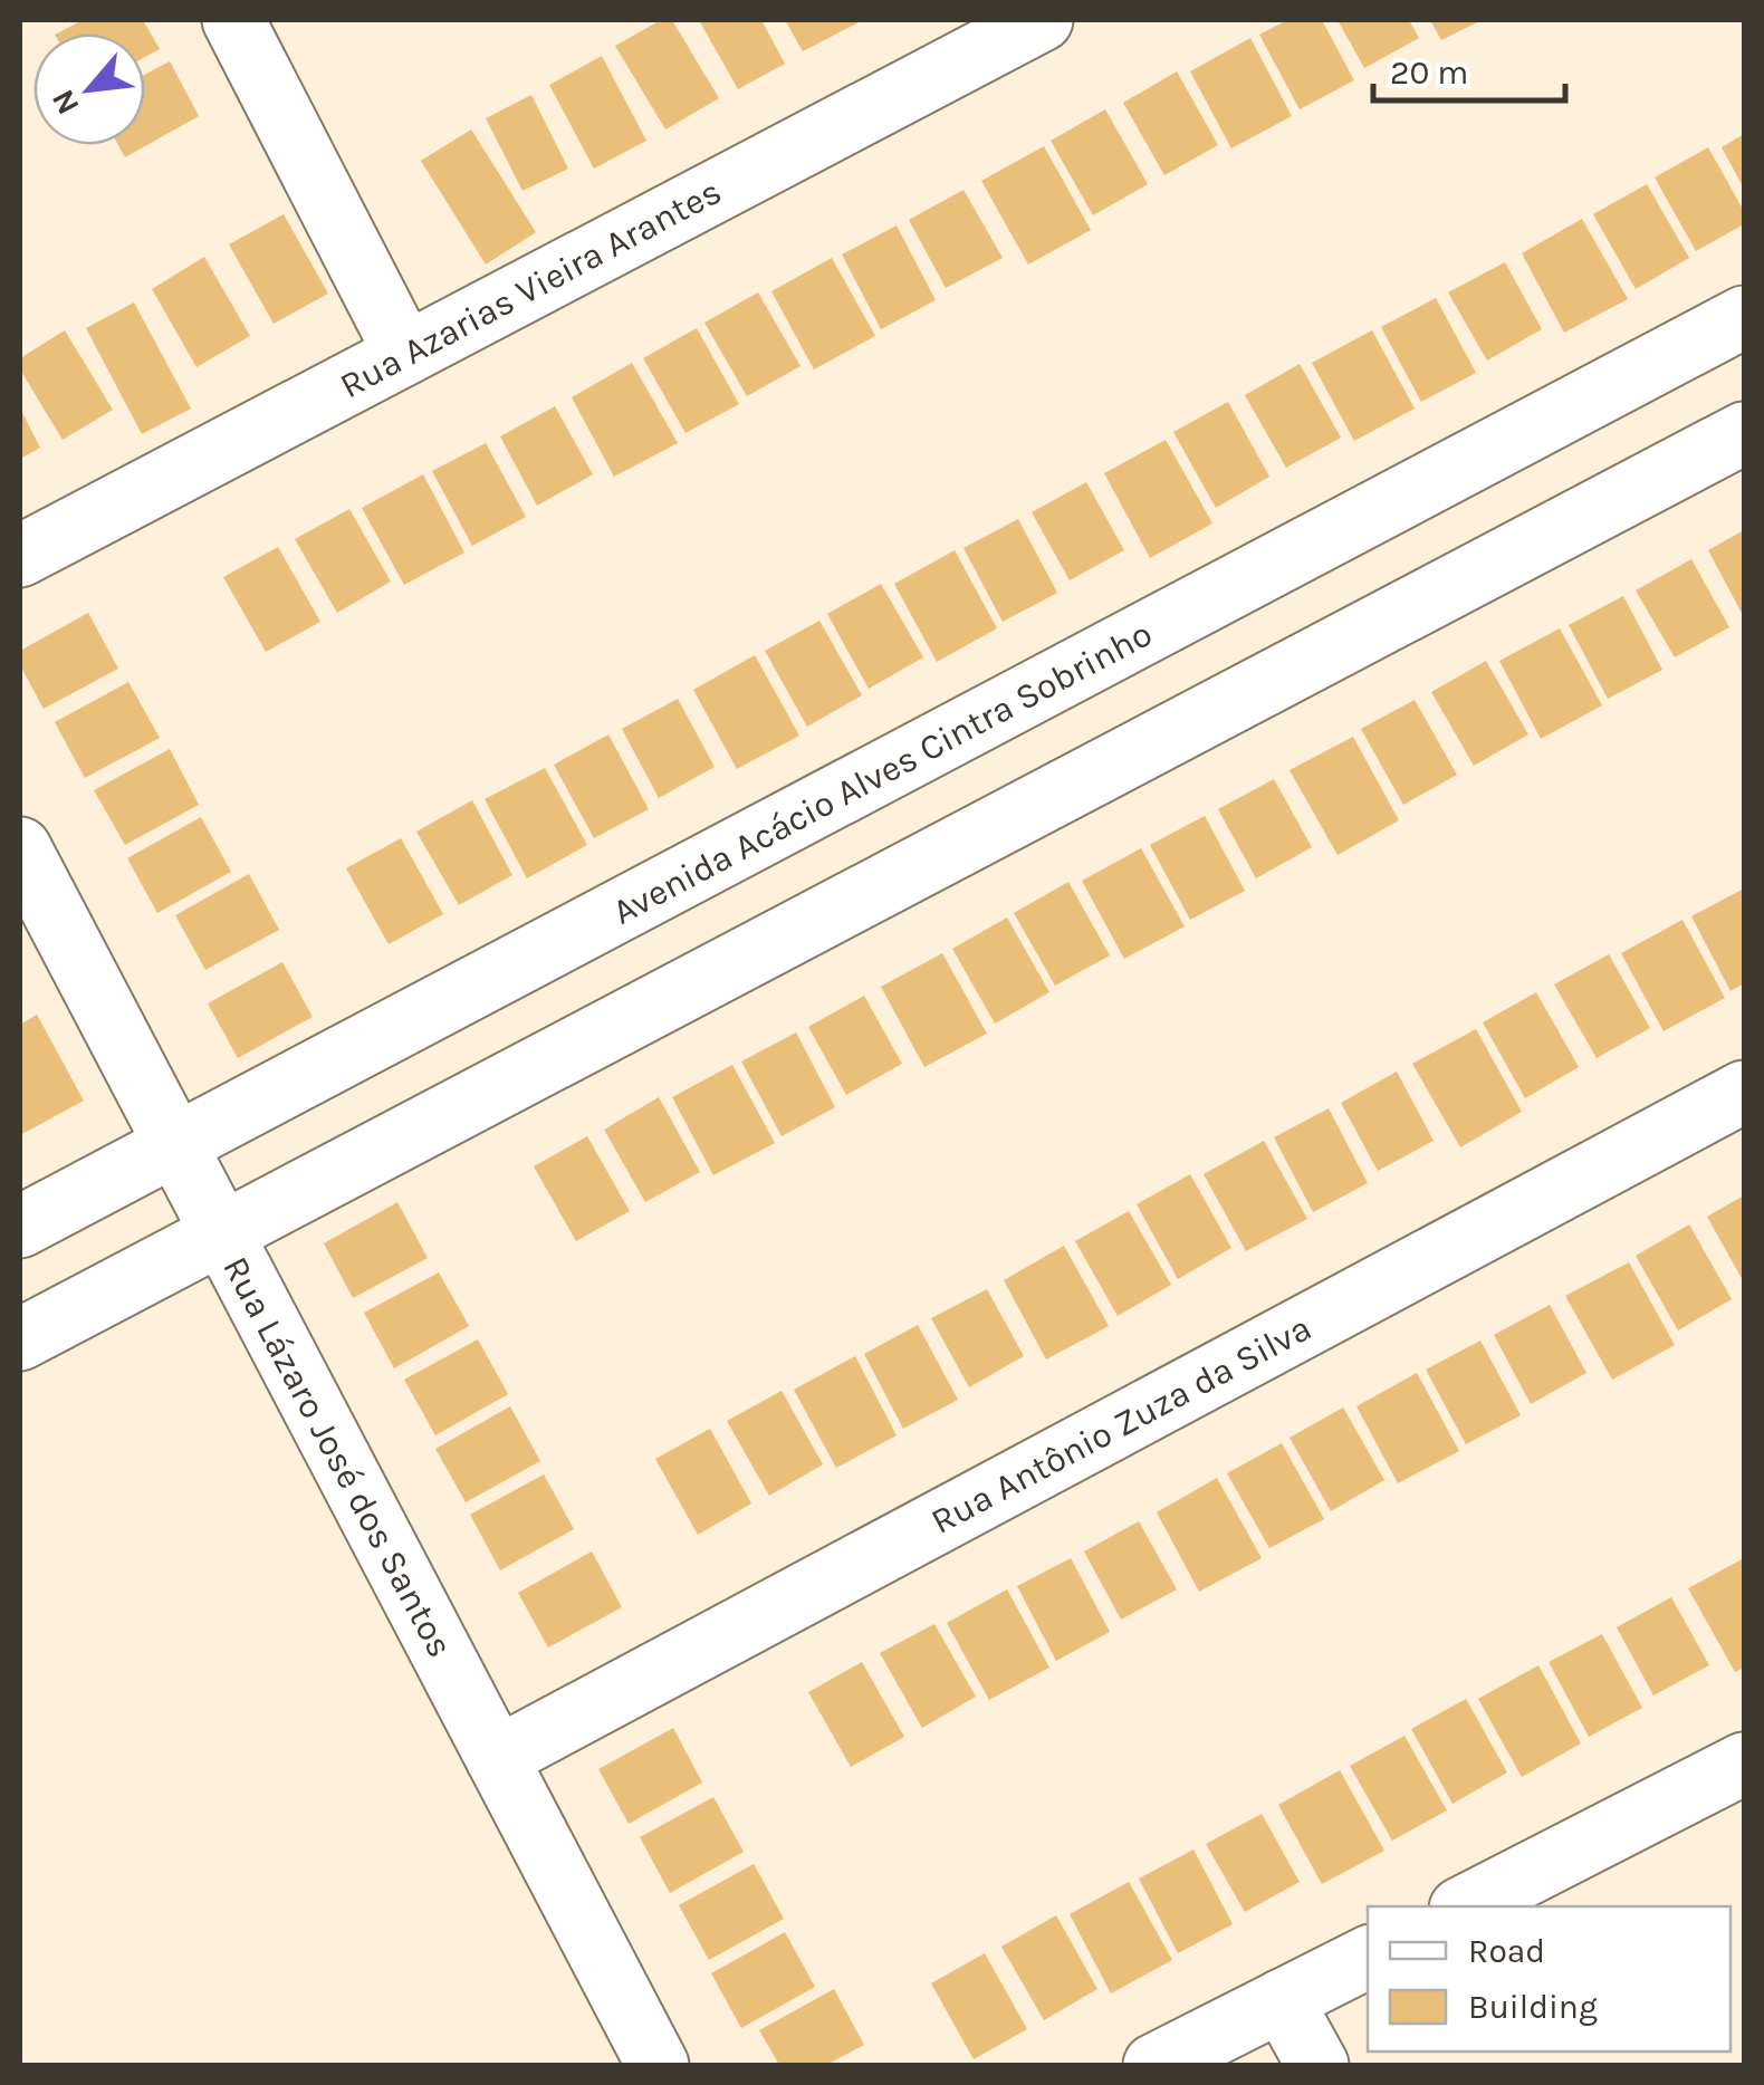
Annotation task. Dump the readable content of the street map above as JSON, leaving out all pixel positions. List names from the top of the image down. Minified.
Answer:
{"streets":{"street":["Rua Azarias Vieira Arantes","Avenida Acácio Alves Cintra Sobrinho","Rua Antônio Zuza da Silva","Rua Lázaro José dos Santos"]},"crossings":[["Avenida Acácio Alves Cintra Sobrinho","Rua Lázaro José dos Santos"],["Rua Antônio Zuza da Silva","Rua Lázaro José dos Santos"]],"legend":["Road","Building"],"scale_bar":"20 m","north":"bottom left"}
